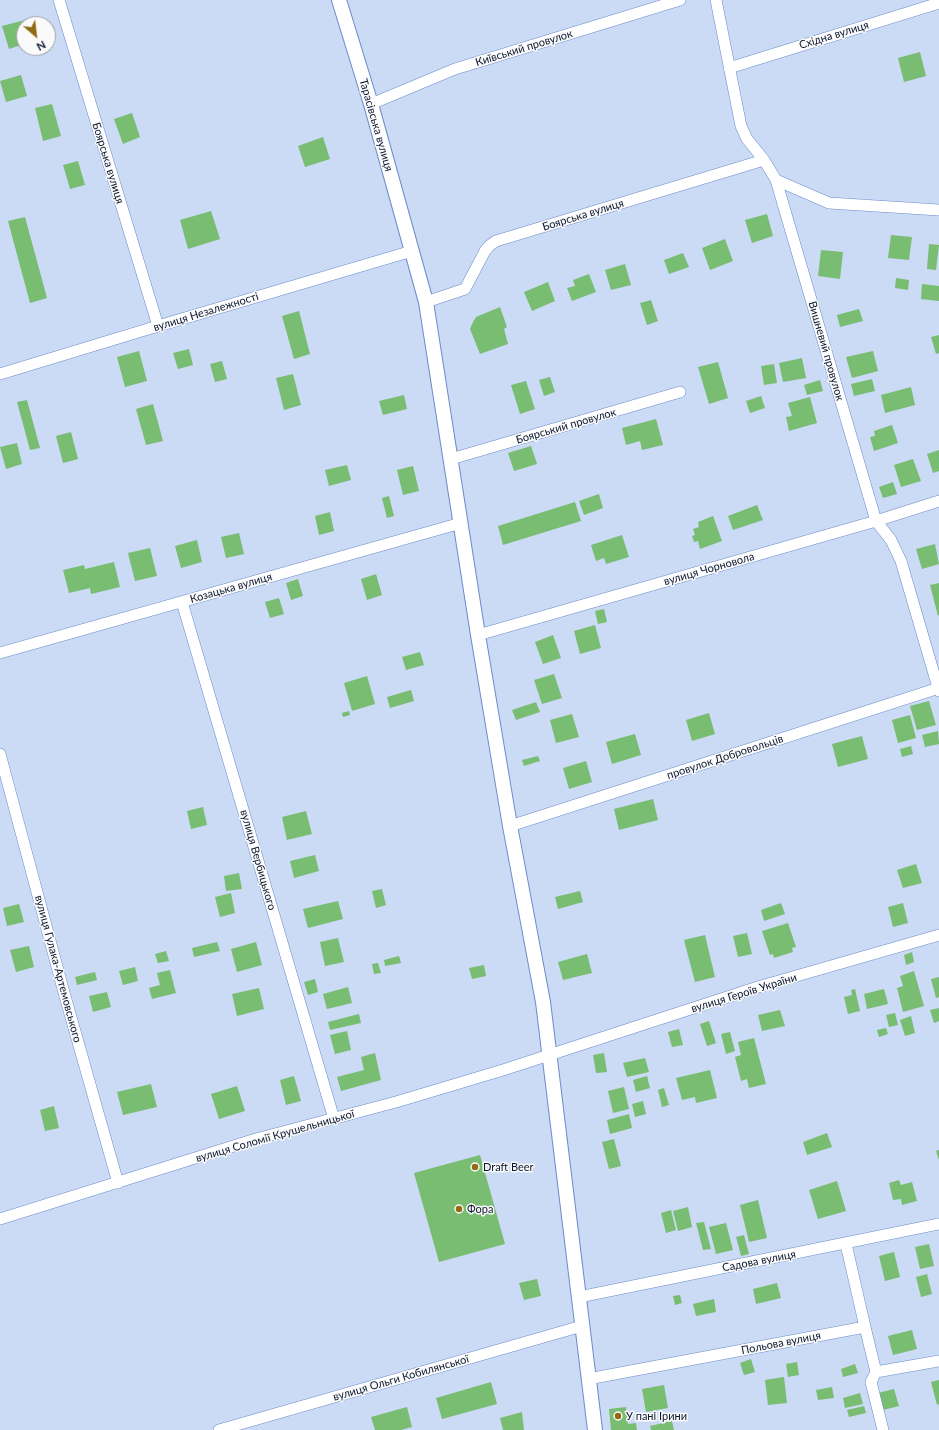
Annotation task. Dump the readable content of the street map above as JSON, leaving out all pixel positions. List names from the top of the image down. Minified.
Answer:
{"streets":{"street":["Східна вулиця","Київський провулок","Тарасівська вулиця","Боярська вулиця","вулиця Незалежності","Вишневий провулок","Боярський провулок","вулиця Чорновола","Козацька вулиця","провулок Добровольців","вулиця Вербицького","вулиця Гулака-Артемовського","вулиця Героїв України","вулиця Соломії Крушельницької","Садова вулиця","Польова вулиця","вулиця Ольги Кобилянської"]},"crossings":[["Східна вулиця","Вишневий провулок"],["Київський провулок","Тарасівська вулиця"],["Тарасівська вулиця","Боярська вулиця"],["Тарасівська вулиця","вулиця Незалежності"],["Тарасівська вулиця","Боярський провулок"],["Тарасівська вулиця","вулиця Чорновола"],["Тарасівська вулиця","Козацька вулиця"],["Тарасівська вулиця","провулок Добровольців"],["Тарасівська вулиця","вулиця Героїв України"],["Тарасівська вулиця","вулиця Соломії Крушельницької"],["Тарасівська вулиця","Садова вулиця"],["Тарасівська вулиця","Польова вулиця"],["Тарасівська вулиця","вулиця Ольги Кобилянської"],["Боярська вулиця","вулиця Незалежності"],["Боярська вулиця","Вишневий провулок"],["Вишневий провулок","вулиця Чорновола"],["Козацька вулиця","вулиця Вербицького"],["вулиця Вербицького","вулиця Соломії Крушельницької"],["вулиця Гулака-Артемовського","вулиця Соломії Крушельницької"],["вулиця Героїв України","вулиця Соломії Крушельницької"]],"places":["Draft Beer","Фора","У пані Ірини"],"north":"bottom right"}
